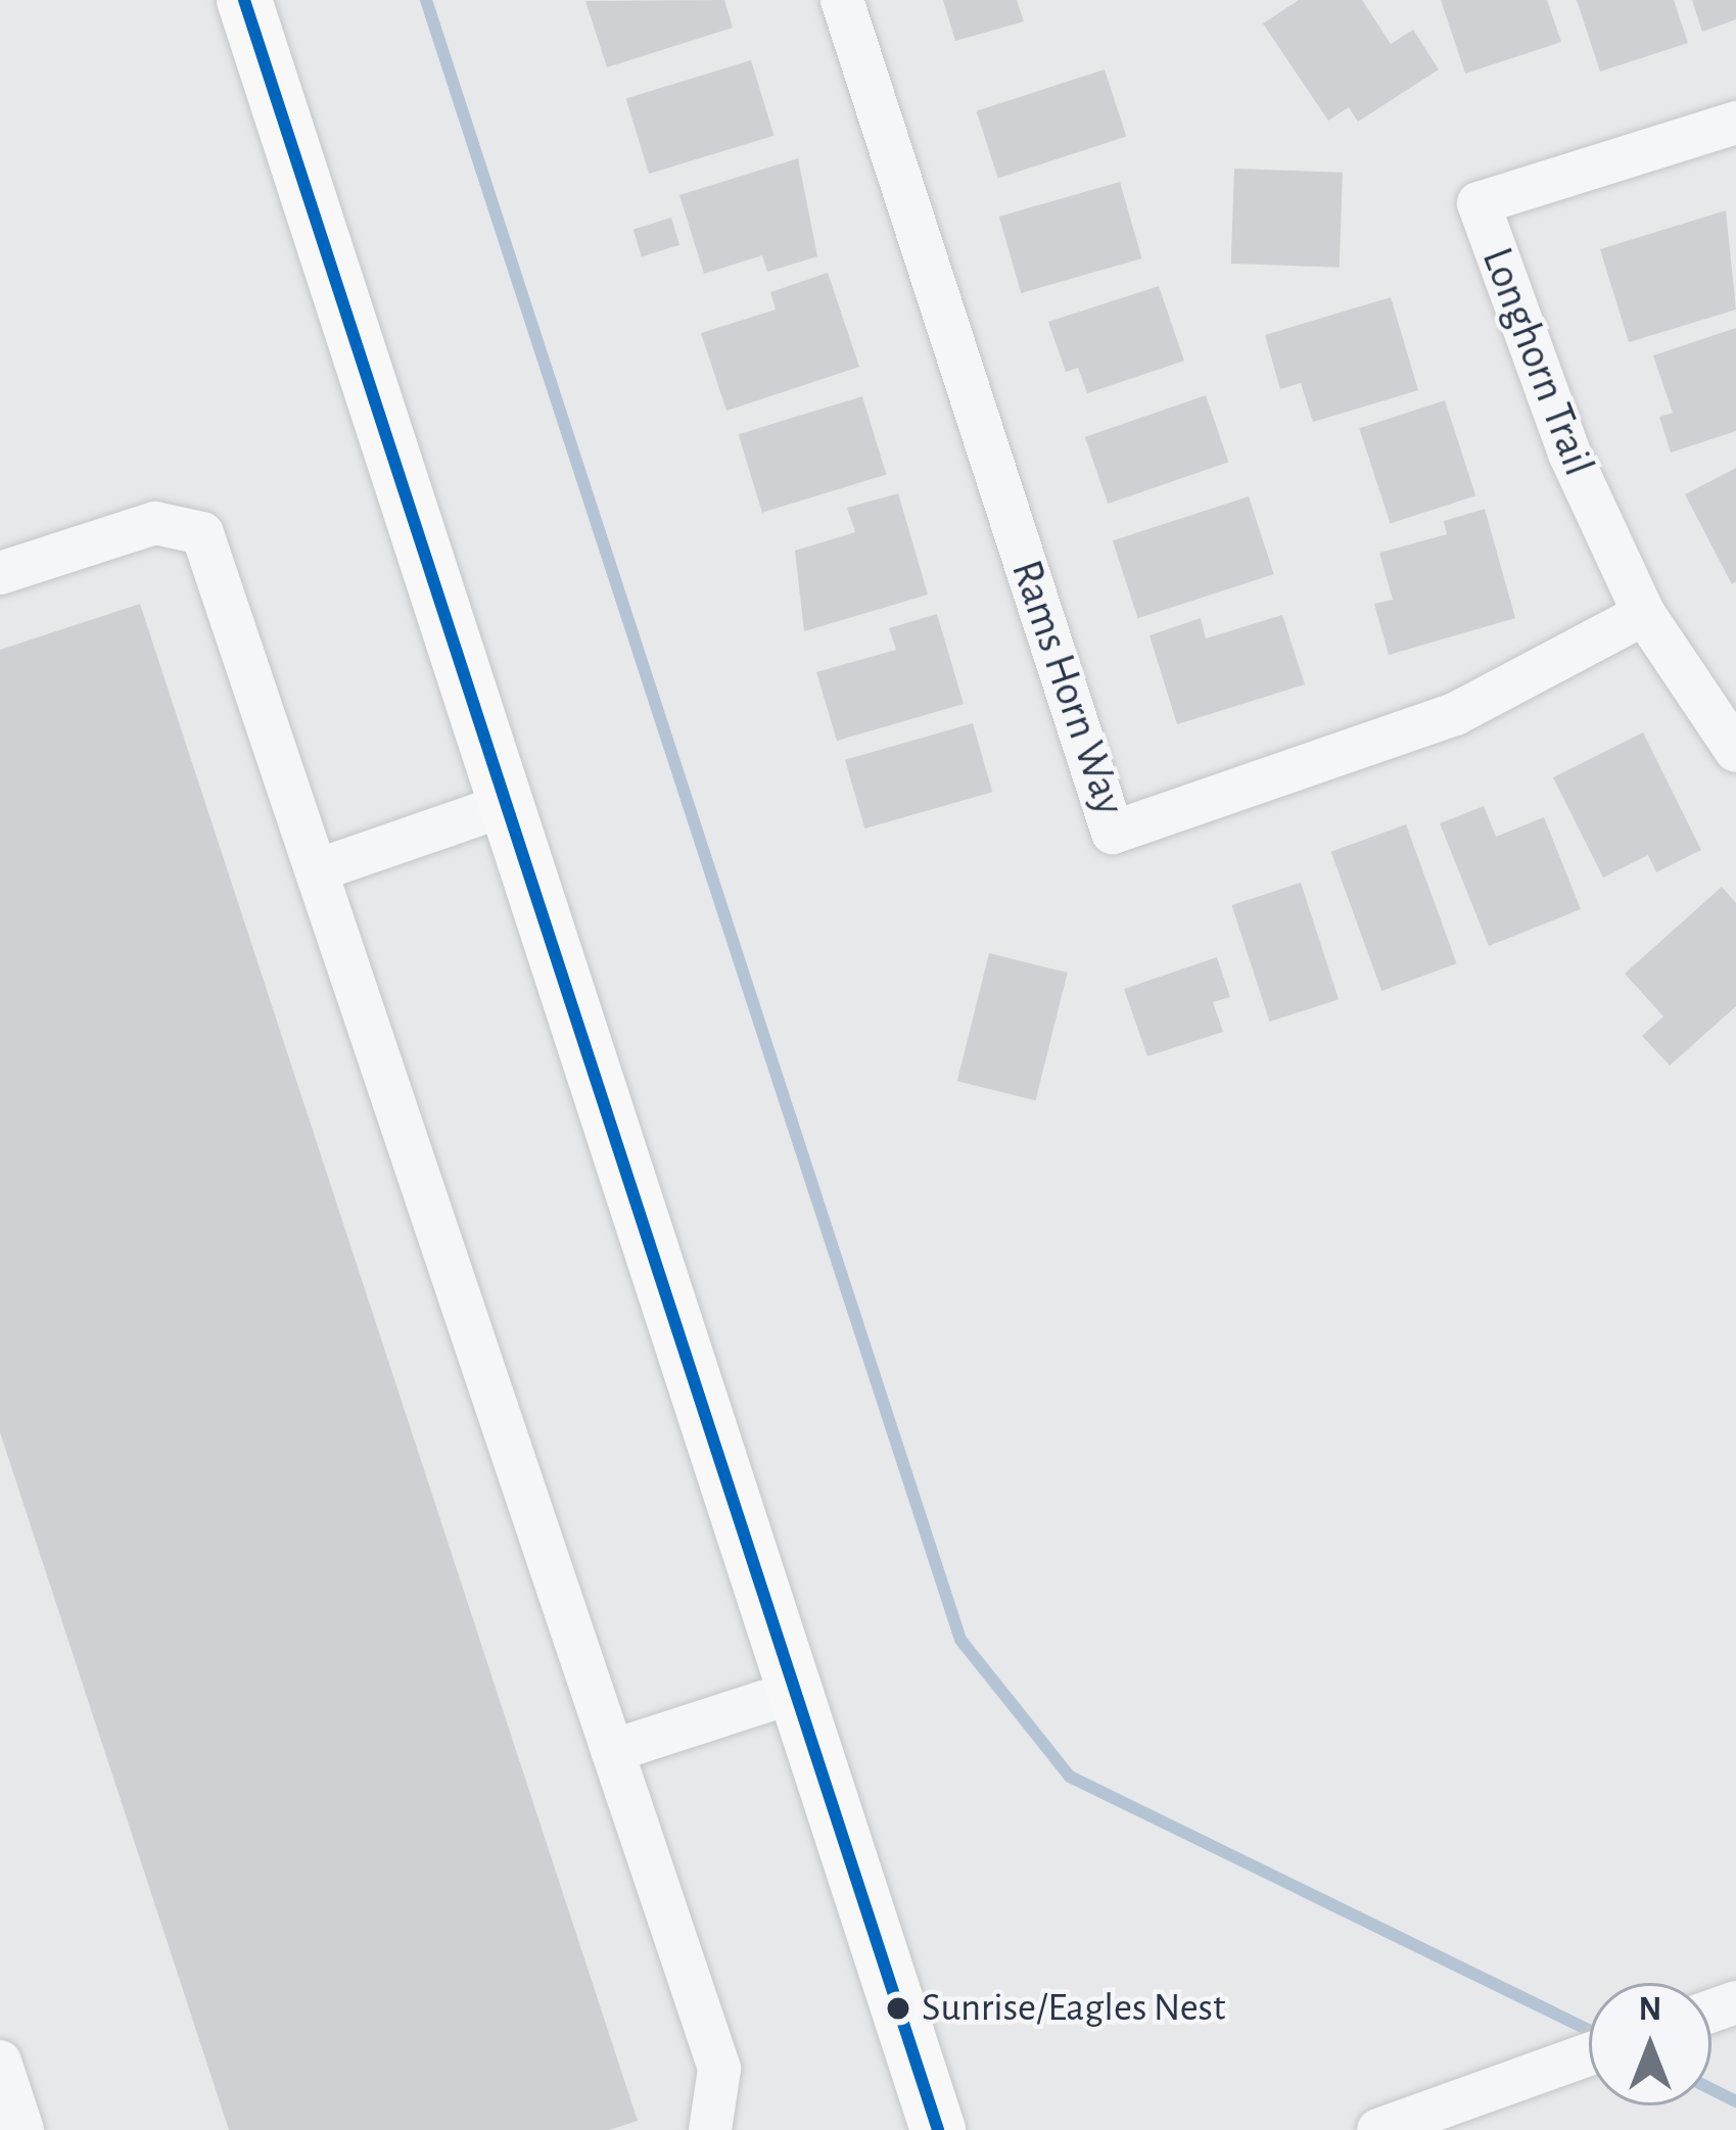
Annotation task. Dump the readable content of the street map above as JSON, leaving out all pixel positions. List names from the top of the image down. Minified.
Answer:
{"streets":{"street":["Longhorn Trail","Rams Horn Way"]},"crossings":[["Longhorn Trail","Rams Horn Way"]],"places":["Sunrise/Eagles Nest"],"north":"top"}
